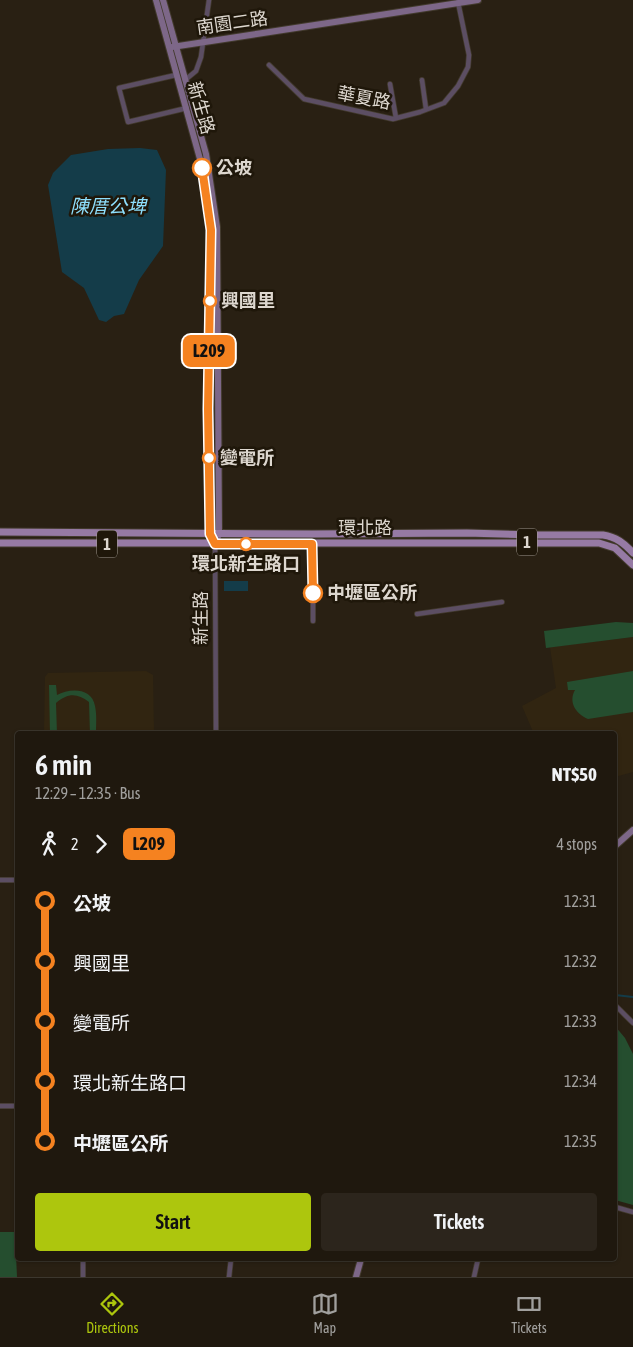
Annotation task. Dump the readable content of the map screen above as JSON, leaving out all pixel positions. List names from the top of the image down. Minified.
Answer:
{"streets":{"main road":["南園二路","新生路","環北路","1"],"street":["華夏路"]},"crossings":[["南園二路","華夏路"],["南園二路","新生路"],["新生路","環北路"]],"water":["陳厝公埤"],"places":["公坡","興國里","變電所","環北新生路口","中壢區公所"],"lines":["bus line L209"],"page":{"on_map":"L209","heading":["6 min","12:29 – 12:35 · Bus","NT$50"],"legs":["2","L209","4 stops"],"list":[{"name":"公坡","value":"12:31"},{"name":"興國里","value":"12:32"},{"name":"變電所","value":"12:33"},{"name":"環北新生路口","value":"12:34"},{"name":"中壢區公所","value":"12:35"}],"buttons":["Start","Tickets"],"tabs":["Directions","Map","Tickets"]}}
